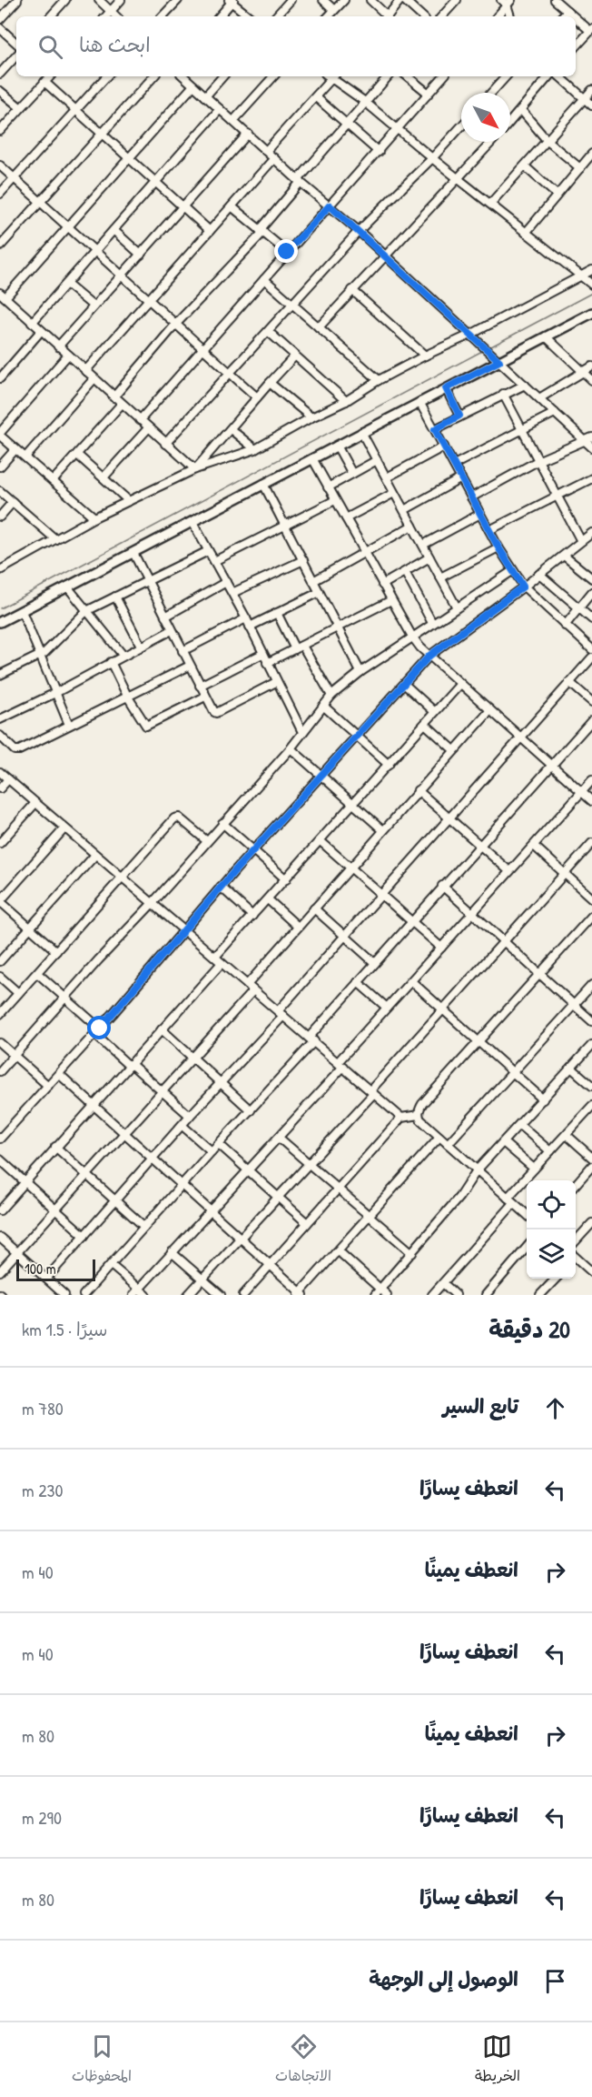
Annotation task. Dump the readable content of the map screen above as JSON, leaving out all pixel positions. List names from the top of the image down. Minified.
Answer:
{"scale_bar":"100 m","north":"bottom right","page":{"search":"ابحث هنا","scale":"100 m","heading":["20 دقيقة","سيرًا · 1.5 km"],"list":[["تابع السير","780 m"],["انعطف يسارًا","230 m"],["انعطف يمينًا","40 m"],["انعطف يسارًا","40 m"],["انعطف يمينًا","80 m"],["انعطف يسارًا","290 m"],["انعطف يسارًا","80 m"],"الوصول إلى الوجهة"],"nav":["الخريطة","الاتجاهات","المحفوظات"]}}
